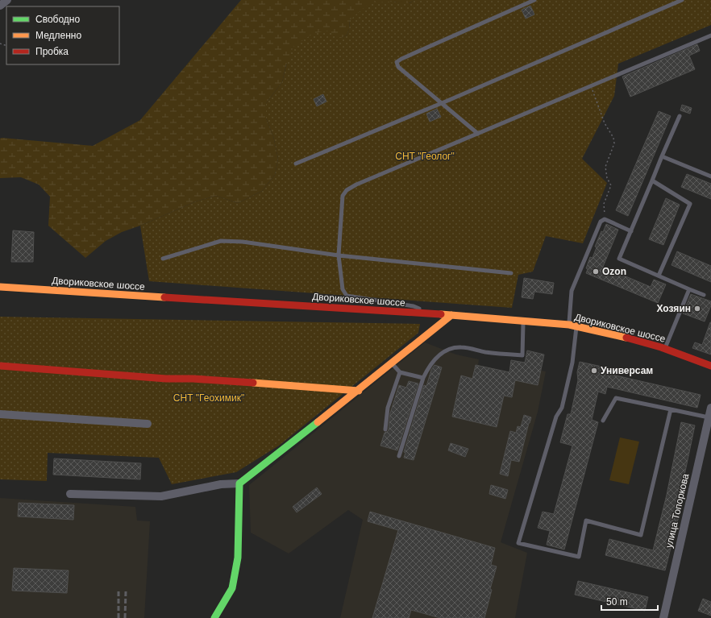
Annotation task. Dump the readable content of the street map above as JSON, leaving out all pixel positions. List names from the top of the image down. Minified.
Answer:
{"streets":{"street":["Двориковское шоссе","улица Топоркова"]},"parks":["СНТ \"Геолог\"","СНТ \"Геохимик\""],"places":["Ozon","Хозяин","Универсам"],"legend":["Свободно","Медленно","Пробка"],"scale_bar":"50 m"}
